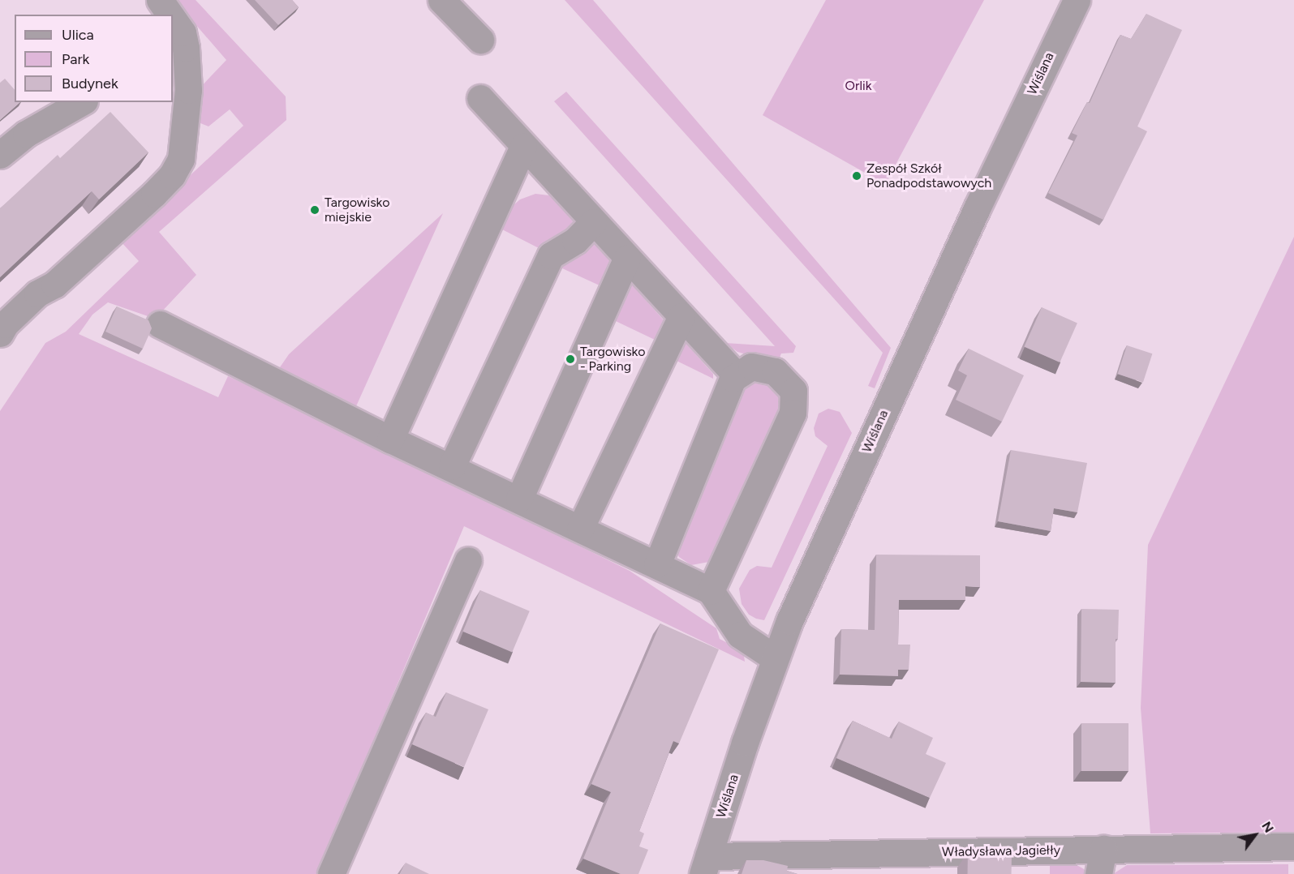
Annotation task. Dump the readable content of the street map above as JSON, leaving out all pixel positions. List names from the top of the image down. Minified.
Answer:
{"streets":{"street":["Wiślana","Władysława Jagiełły"]},"crossings":[["Wiślana","Władysława Jagiełły"]],"parks":["Orlik"],"places":["Zespół Szkół Ponadpodstawowych","Targowisko miejskie","Targowisko - Parking"],"legend":["Ulica","Park","Budynek"],"north":"top right"}
